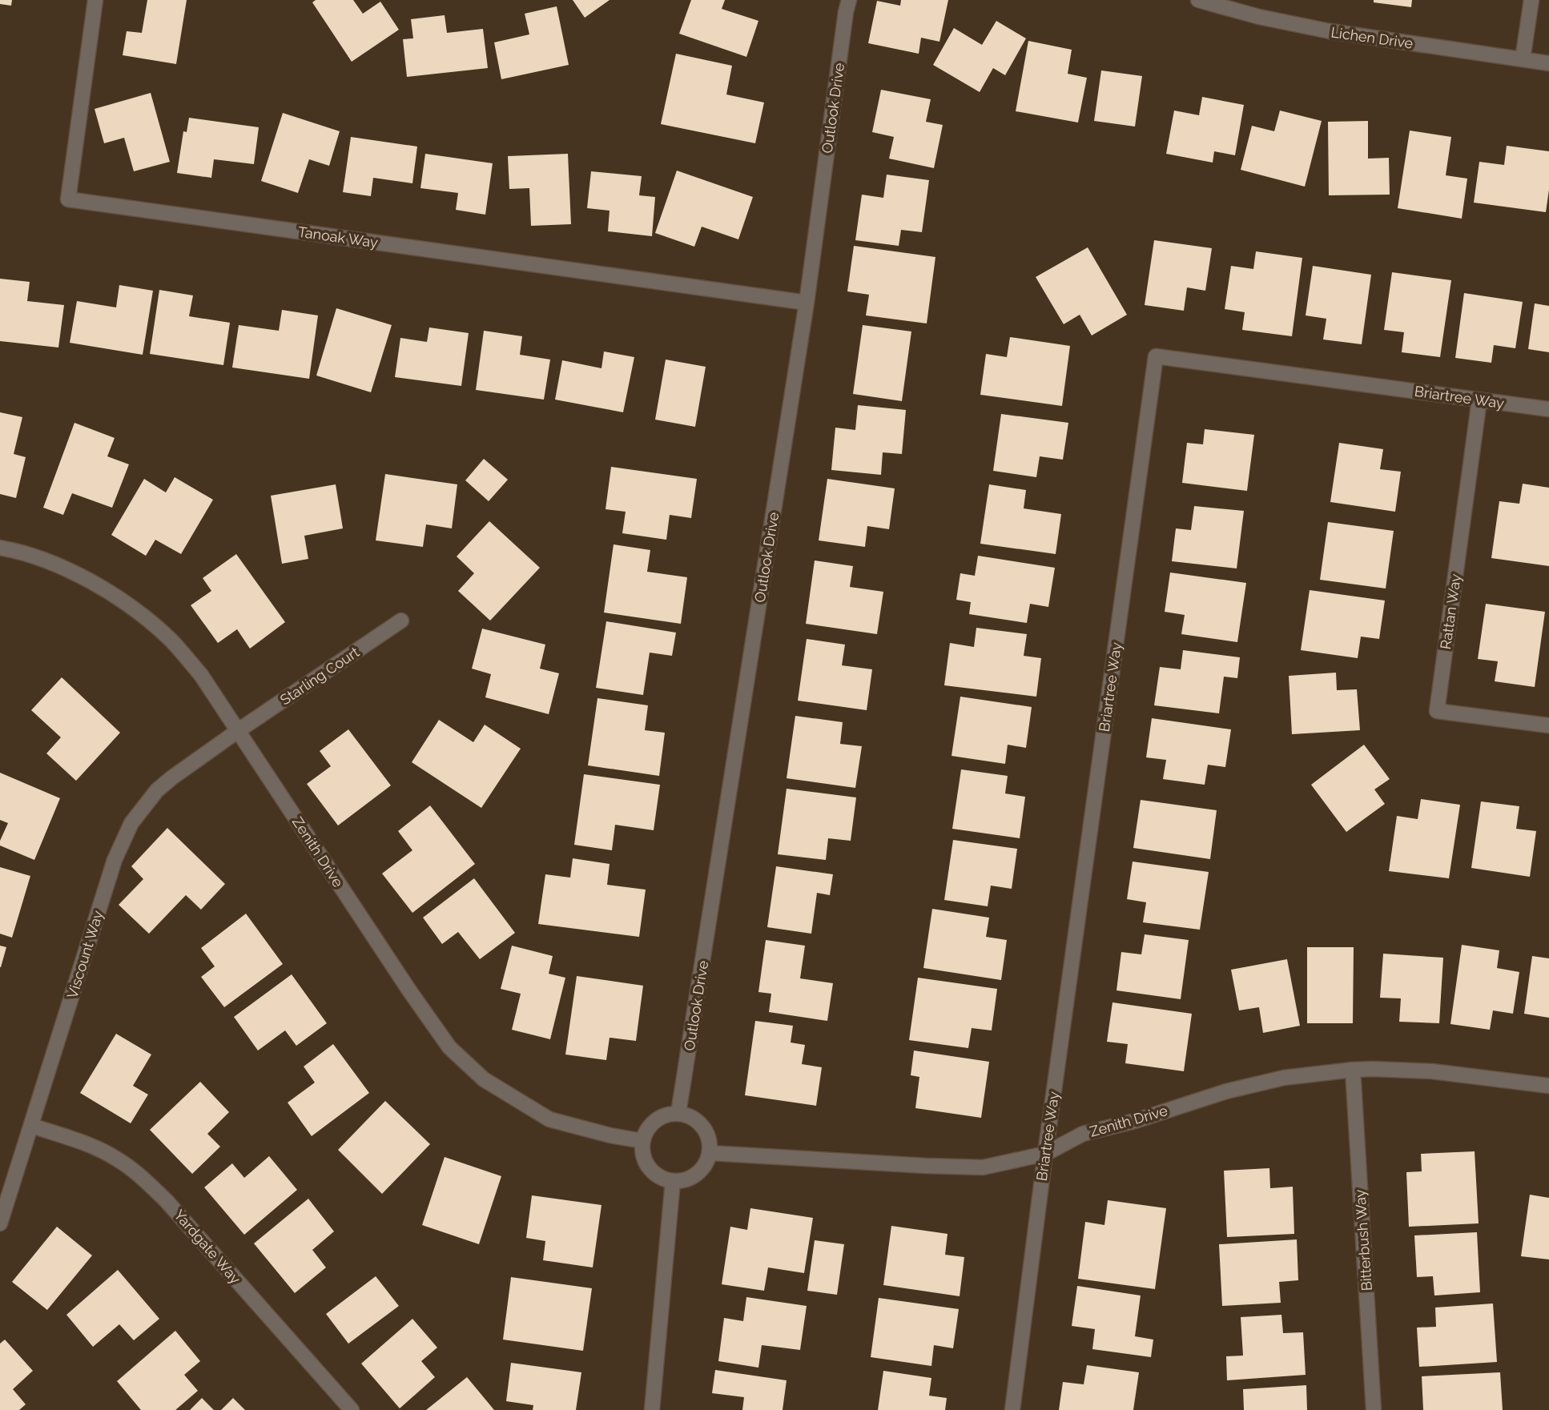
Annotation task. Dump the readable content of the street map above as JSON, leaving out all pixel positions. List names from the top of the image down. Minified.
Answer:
{"streets":{"street":["Lichen Drive","Outlook Drive","Tanoak Way","Briartree Way","Rattan Way","Starling Court","Zenith Drive","Viscount Way","Bitterbush Way","Yardgate Way"]},"crossings":[["Outlook Drive","Tanoak Way"],["Outlook Drive","Zenith Drive"],["Briartree Way","Rattan Way"],["Briartree Way","Zenith Drive"],["Starling Court","Zenith Drive"],["Starling Court","Viscount Way"],["Zenith Drive","Viscount Way"],["Zenith Drive","Bitterbush Way"],["Viscount Way","Yardgate Way"]]}
